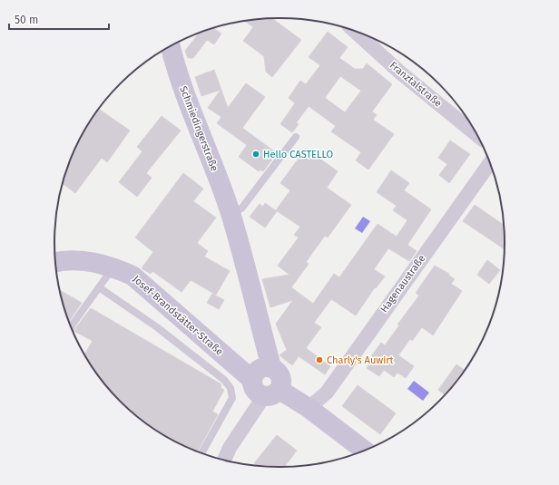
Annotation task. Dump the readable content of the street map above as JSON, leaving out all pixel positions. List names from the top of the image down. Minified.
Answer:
{"streets":{"street":["Franztalstraße","Schmiedingerstraße","Hagenaustraße","Josef-Brandstätter-Straße"]},"crossings":[["Schmiedingerstraße","Josef-Brandstätter-Straße"]],"places":["Hello CASTELLO","Charly's Auwirt"],"scale_bar":"50 m"}
